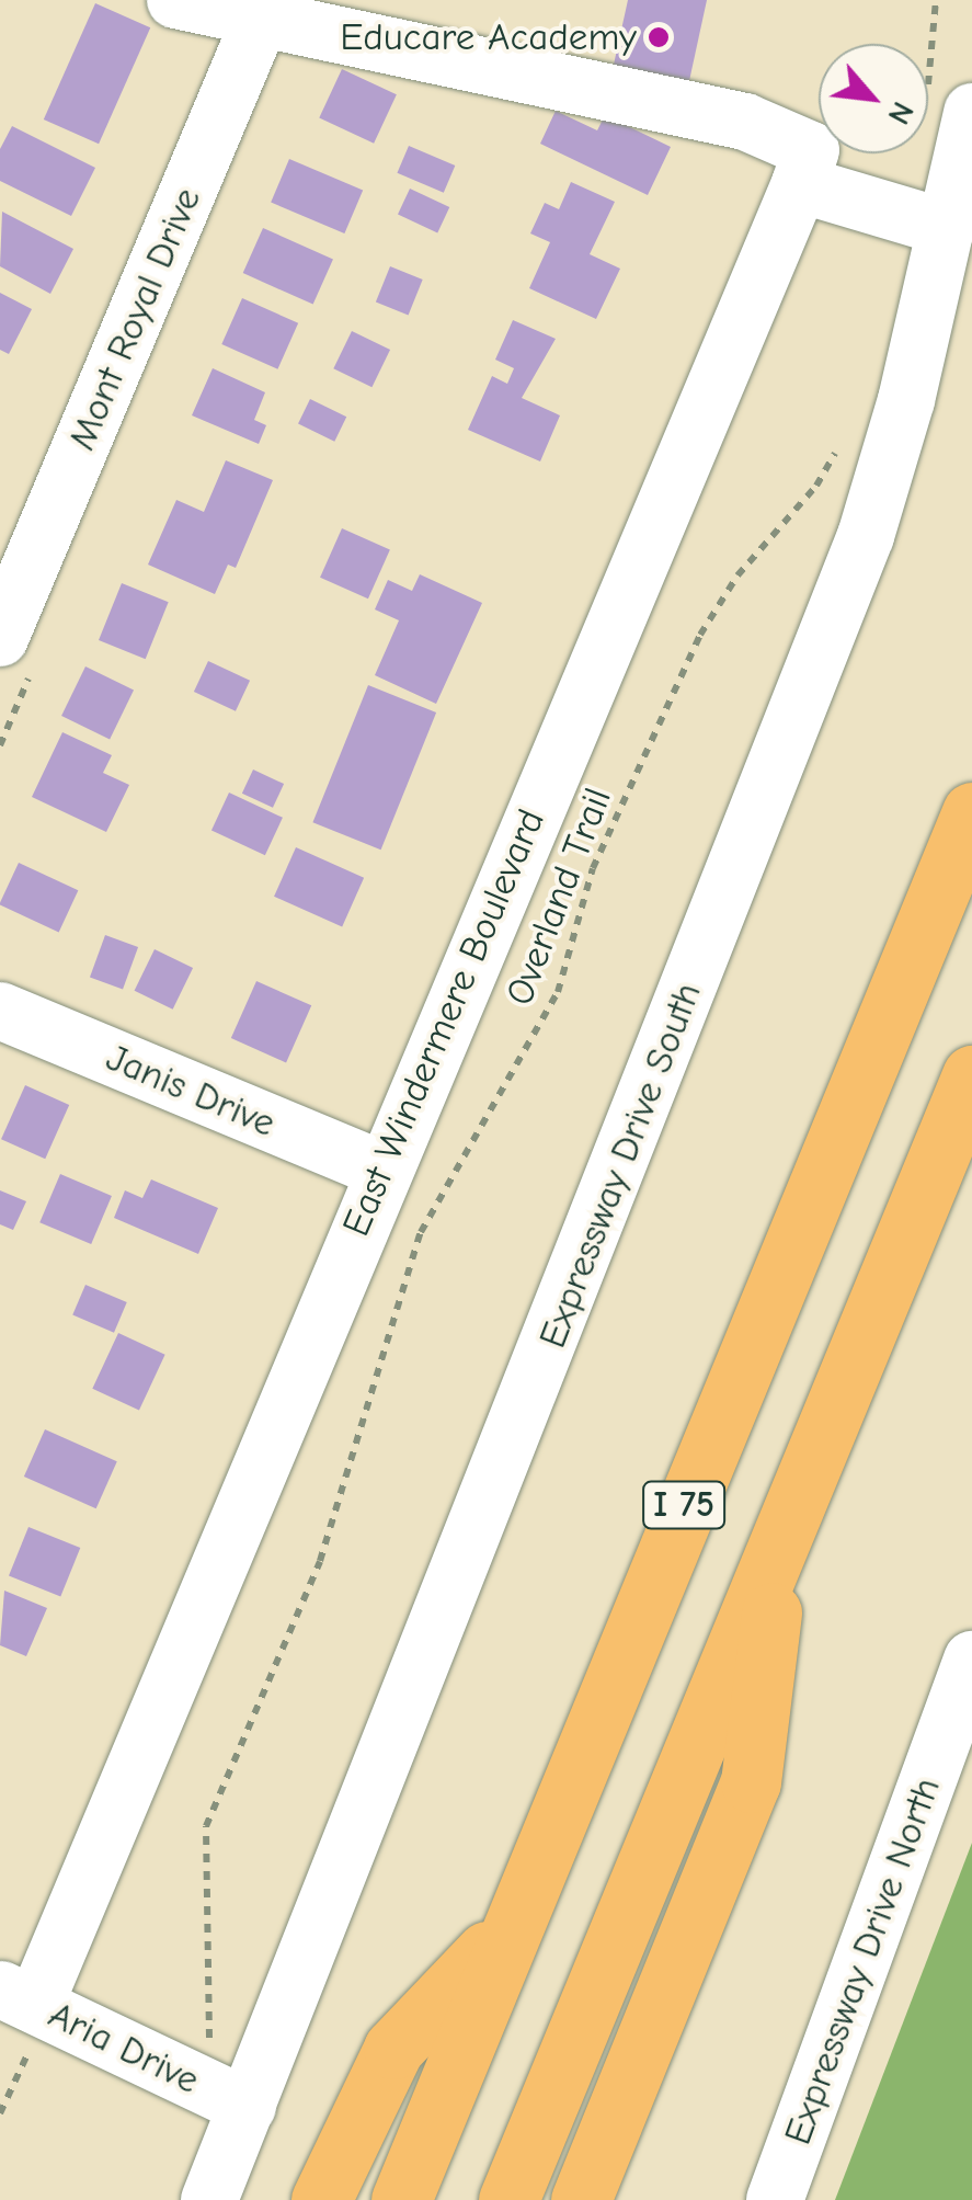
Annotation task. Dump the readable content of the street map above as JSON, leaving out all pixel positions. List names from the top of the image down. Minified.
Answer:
{"streets":{"highway":["I 75"],"street":["Mont Royal Drive","East Windermere Boulevard","Janis Drive","Expressway Drive South","Expressway Drive North","Aria Drive"],"path":["Overland Trail"]},"crossings":[["Overland Trail","Expressway Drive South"],["Overland Trail","Aria Drive"],["East Windermere Boulevard","Janis Drive"],["East Windermere Boulevard","Aria Drive"],["Expressway Drive South","Aria Drive"]],"places":["Educare Academy"],"north":"bottom right"}
